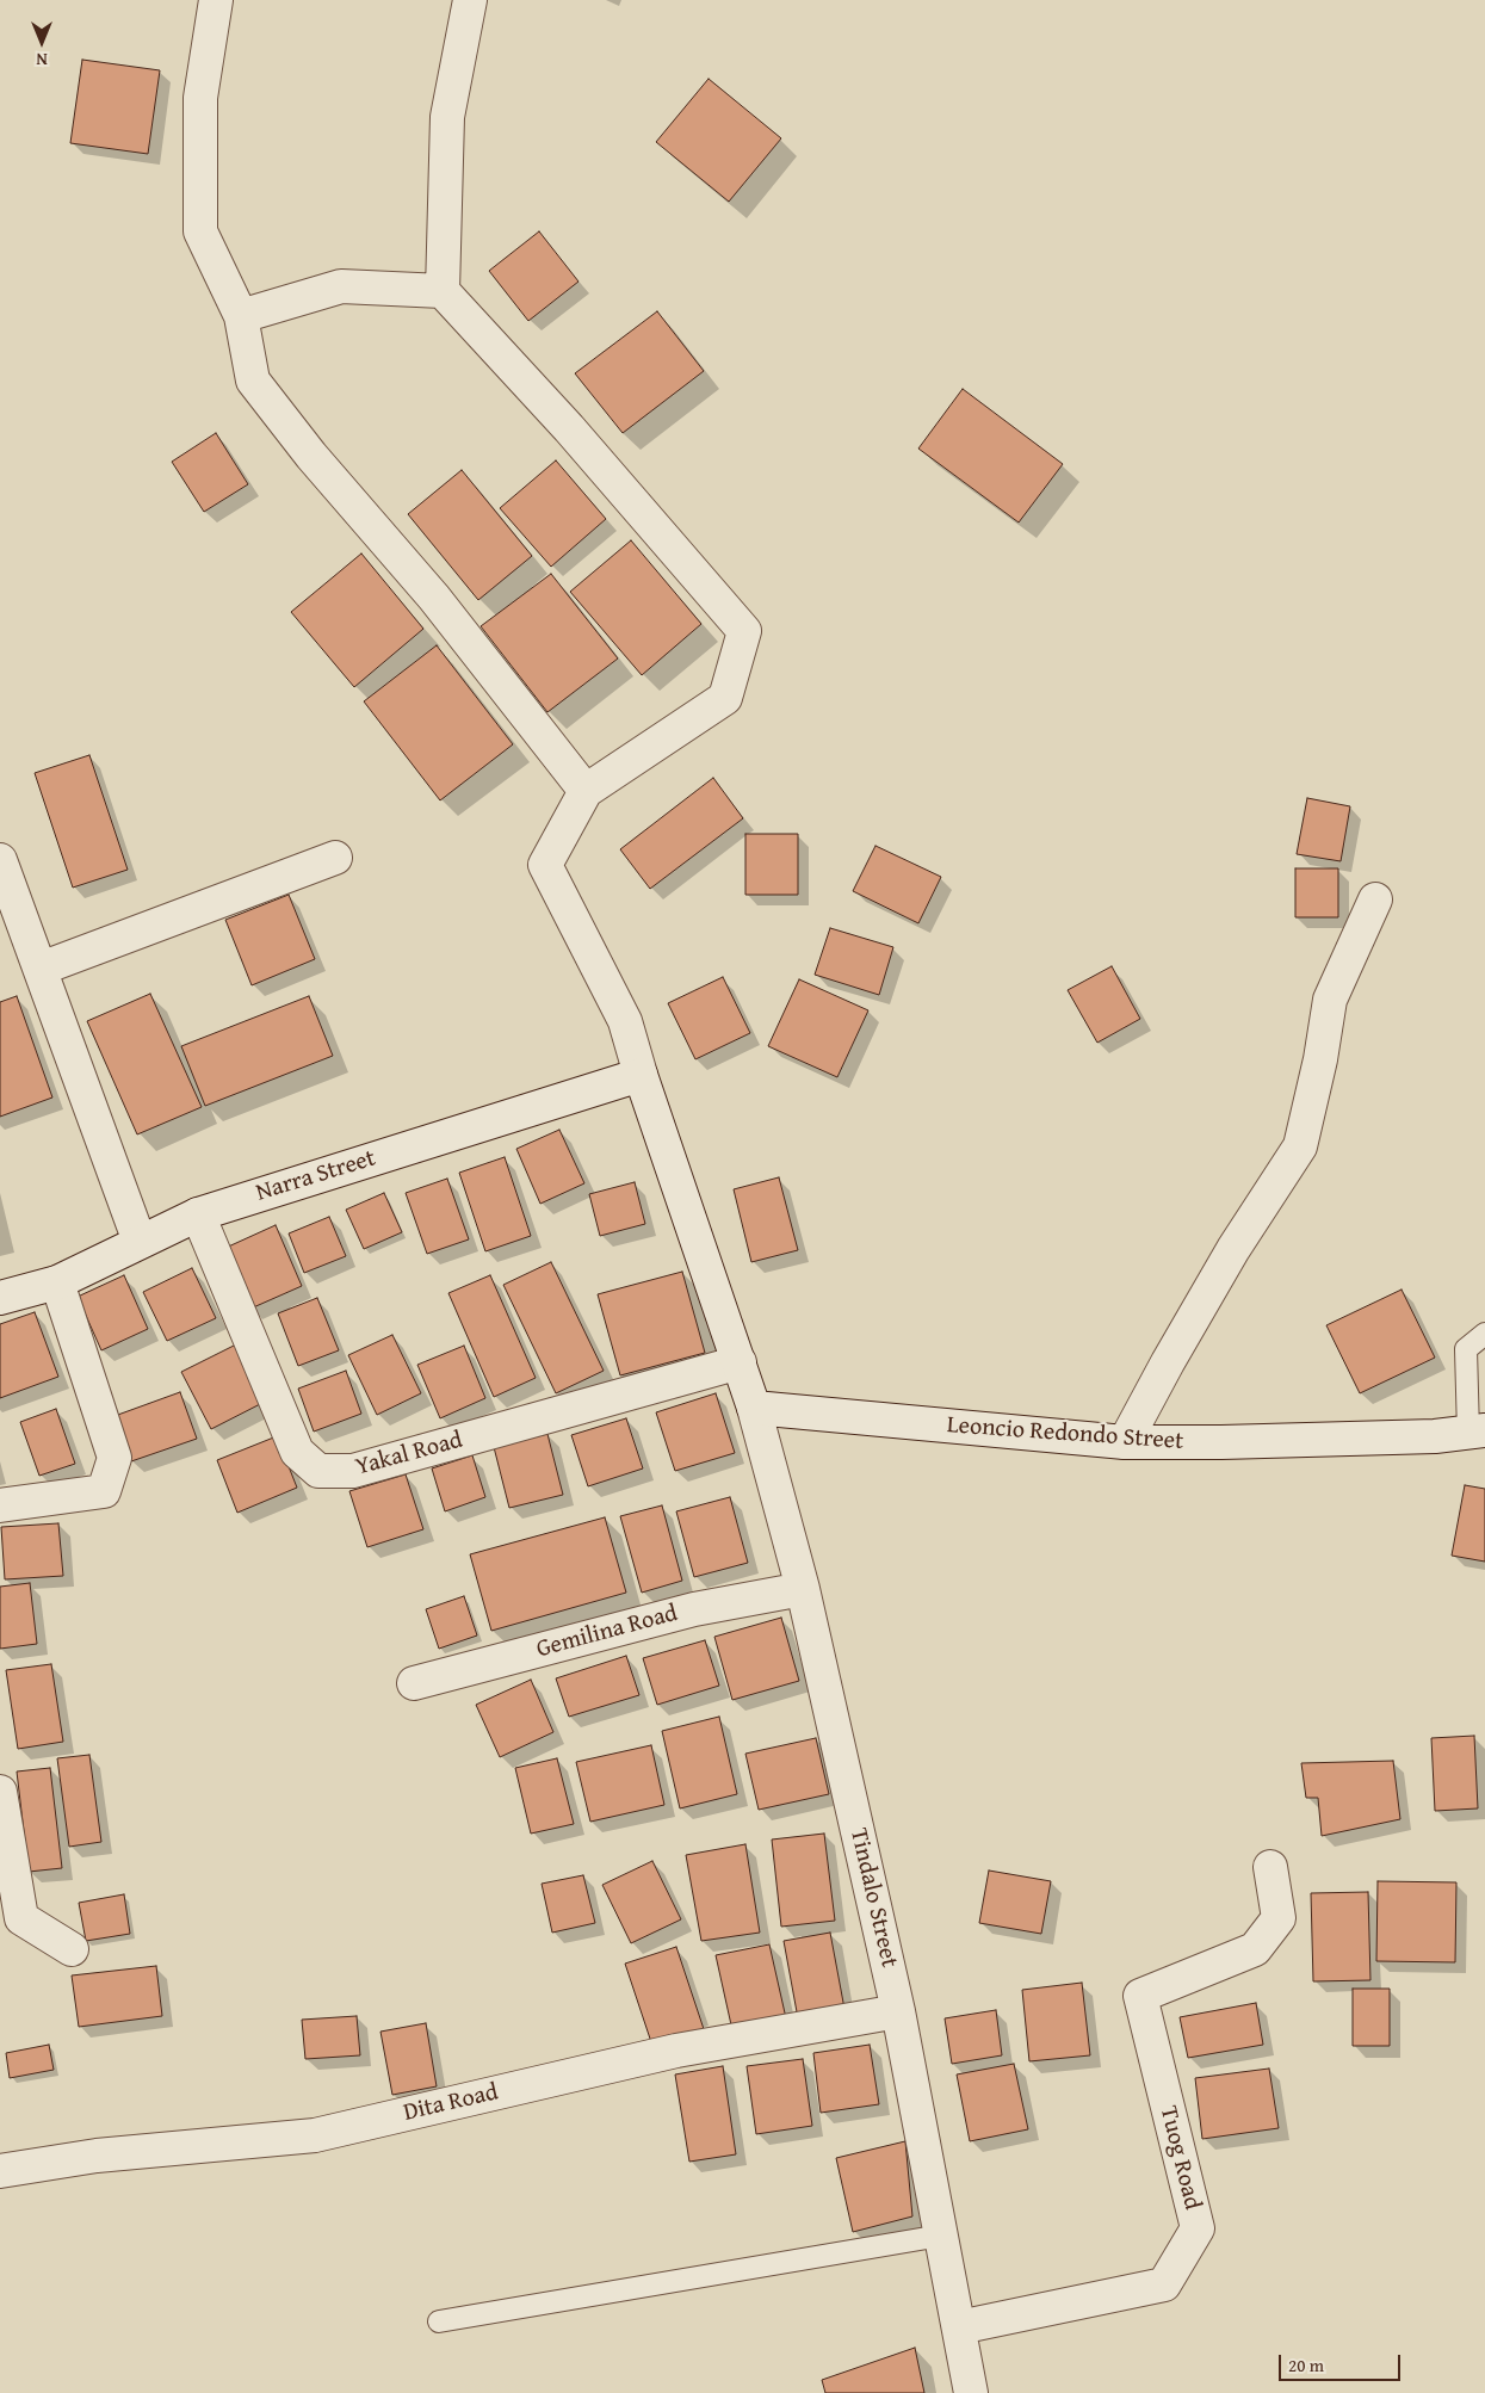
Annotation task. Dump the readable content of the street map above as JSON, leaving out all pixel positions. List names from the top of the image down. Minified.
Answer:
{"streets":{"street":["Narra Street","Leoncio Redondo Street","Yakal Road","Gemilina Road","Tindalo Street","Dita Road","Tuog Road"]},"crossings":[["Narra Street","Yakal Road"],["Narra Street","Tindalo Street"],["Leoncio Redondo Street","Tindalo Street"],["Yakal Road","Tindalo Street"],["Gemilina Road","Tindalo Street"],["Tindalo Street","Dita Road"],["Tindalo Street","Tuog Road"]],"scale_bar":"20 m","north":"bottom"}
